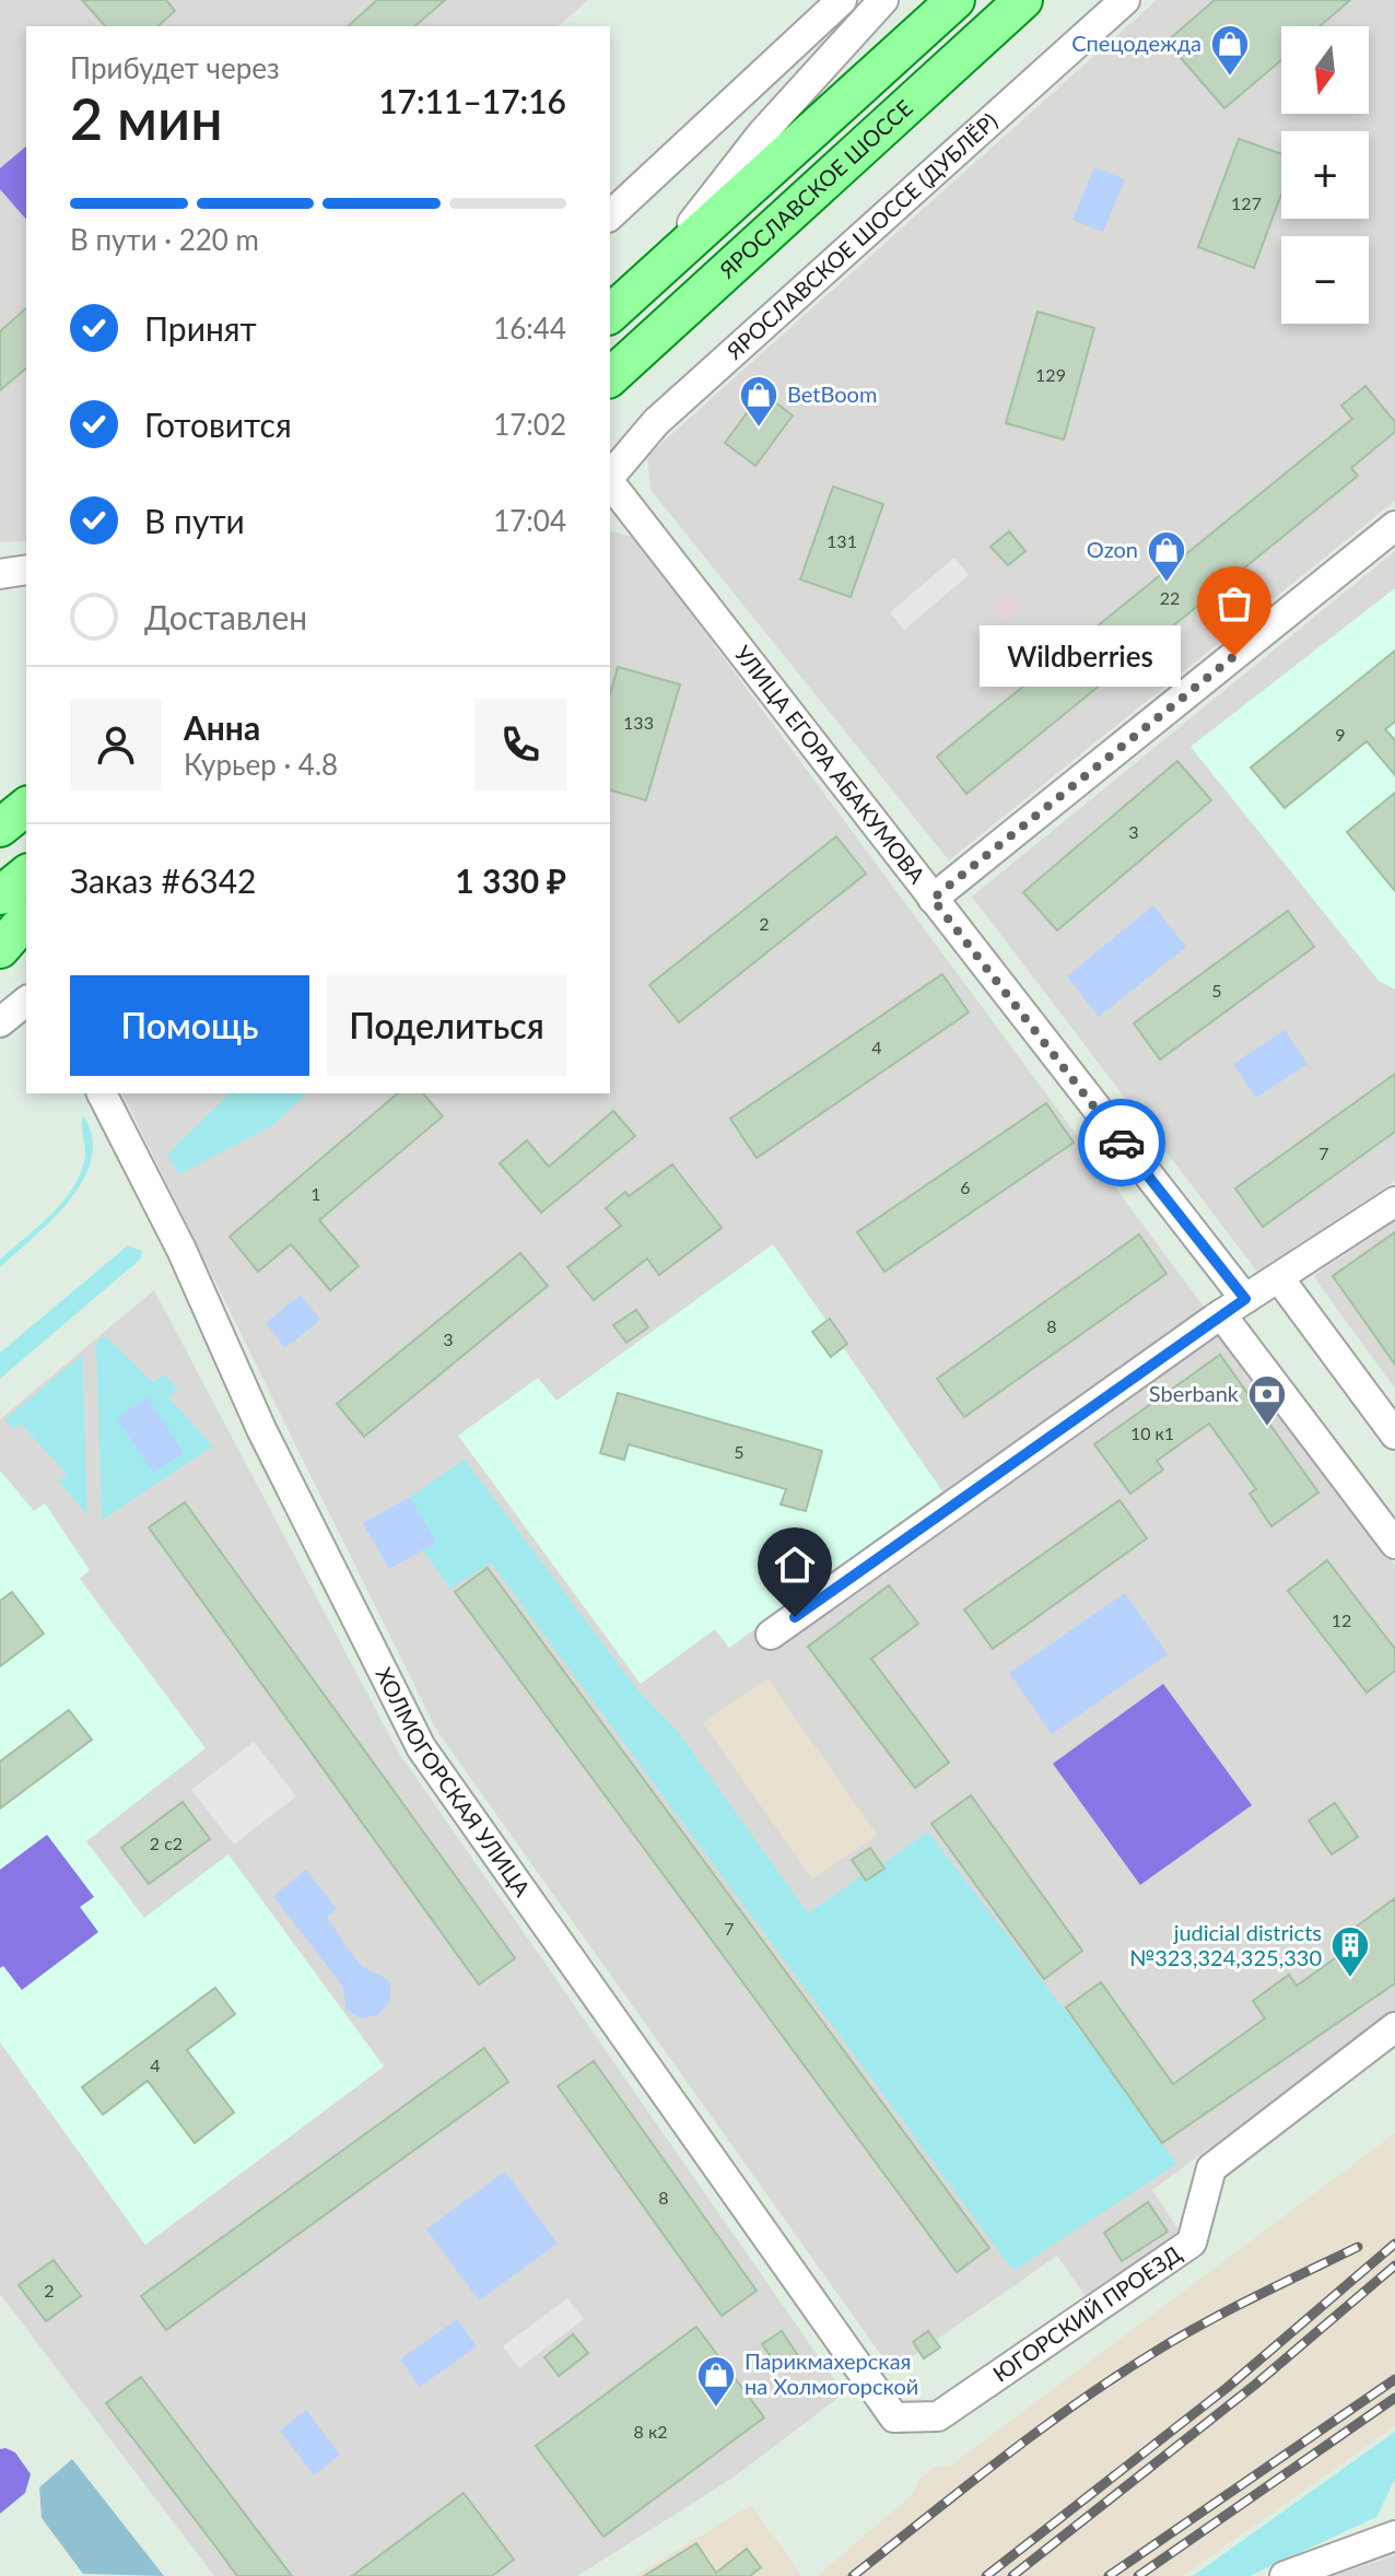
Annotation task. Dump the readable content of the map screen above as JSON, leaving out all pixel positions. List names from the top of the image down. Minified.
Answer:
{"streets":{"main road":["ЯРОСЛАВСКОЕ ШОССЕ"],"street":["ЯРОСЛАВСКОЕ ШОССЕ (ДУБЛЁР)","УЛИЦА ЕГОРА АБАКУМОВА","ХОЛМОГОРСКАЯ УЛИЦА","ЮГОРСКИЙ ПРОЕЗД"]},"crossings":[["ХОЛМОГОРСКАЯ УЛИЦА","ЮГОРСКИЙ ПРОЕЗД"]],"places":{"shop":["Спецодежда","BetBoom","Ozon","Парикмахерская на Холмогорской"],"other":["Wildberries"],"bank":["Sberbank"],"building":["judicial districts №323,324,325,330"]},"house_numbers":["127","129","131","22","133","9","3","2","5","4","7","6","1","8","3","10 к1","5","12","2 с2","7","4","8","2","8 к2"],"north":"bottom","page":{"map_buttons":["+","−"],"heading":["2 мин","Прибудет через","17:11–17:16"],"panel":["Анна","Курьер · 4.8","Заказ #6342","1 330 ₽"],"bar":"В пути · 220 m","list":[["Принят","16:44"],["Готовится","17:02"],["В пути","17:04"],"Доставлен"],"bubble":"Wildberries","buttons":["Помощь","Поделиться"]}}
